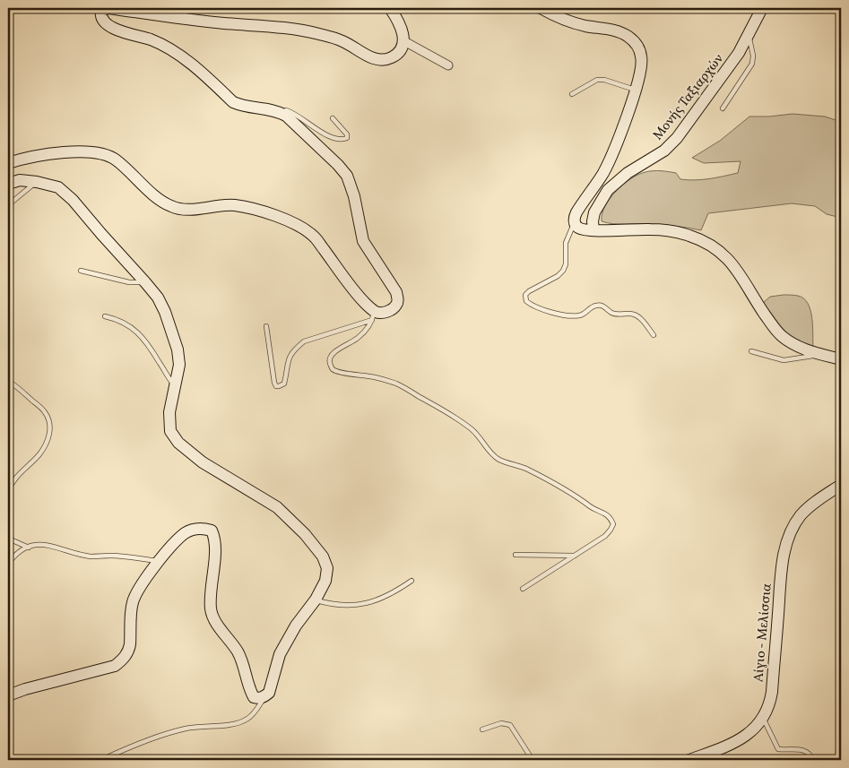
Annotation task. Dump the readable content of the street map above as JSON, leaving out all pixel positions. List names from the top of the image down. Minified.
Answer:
{"streets":{"main road":["Μονής Ταξιαρχών","Αίγιο - Μελίσσια"]}}
